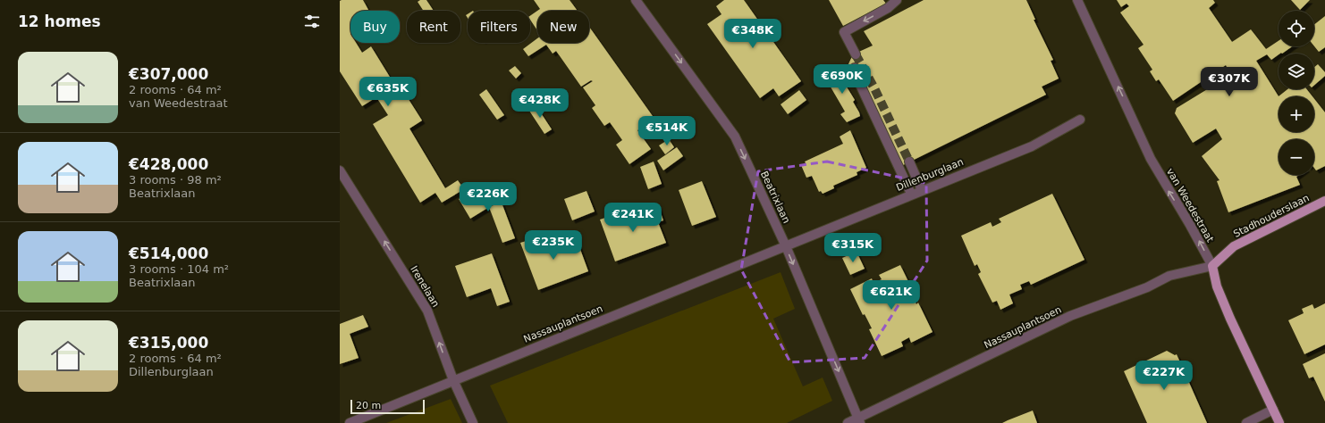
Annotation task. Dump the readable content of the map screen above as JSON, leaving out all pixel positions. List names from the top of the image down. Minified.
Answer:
{"streets":{"main road":["van Weedestraat","Stadhouderslaan"],"street":["Dillenburglaan","Beatrixlaan","Irenelaan","Nassauplantsoen"]},"crossings":[["Dillenburglaan","Beatrixlaan"],["Dillenburglaan","Nassauplantsoen"],["Beatrixlaan","Nassauplantsoen"],["van Weedestraat","Stadhouderslaan"],["van Weedestraat","Nassauplantsoen"],["Stadhouderslaan","Nassauplantsoen"],["Irenelaan","Nassauplantsoen"]],"one_way":["Beatrixlaan","van Weedestraat","Irenelaan"],"scale_bar":"20 m","page":{"heading":"12 homes","map_buttons":["+","−"],"chip":["Buy","Rent","Filters","New"],"price":["€348K","€690K","€307K","€635K","€428K","€514K","€226K","€241K","€235K","€315K","€621K","€227K"],"list":[{"name":"€307,000","note":"2 rooms · 64 m² · van Weedestraat"},{"name":"€428,000","note":"3 rooms · 98 m² · Beatrixlaan"},{"name":"€514,000","note":"3 rooms · 104 m² · Beatrixlaan"},{"name":"€315,000","note":"2 rooms · 64 m² · Dillenburglaan"}],"scale":"20 m"}}
